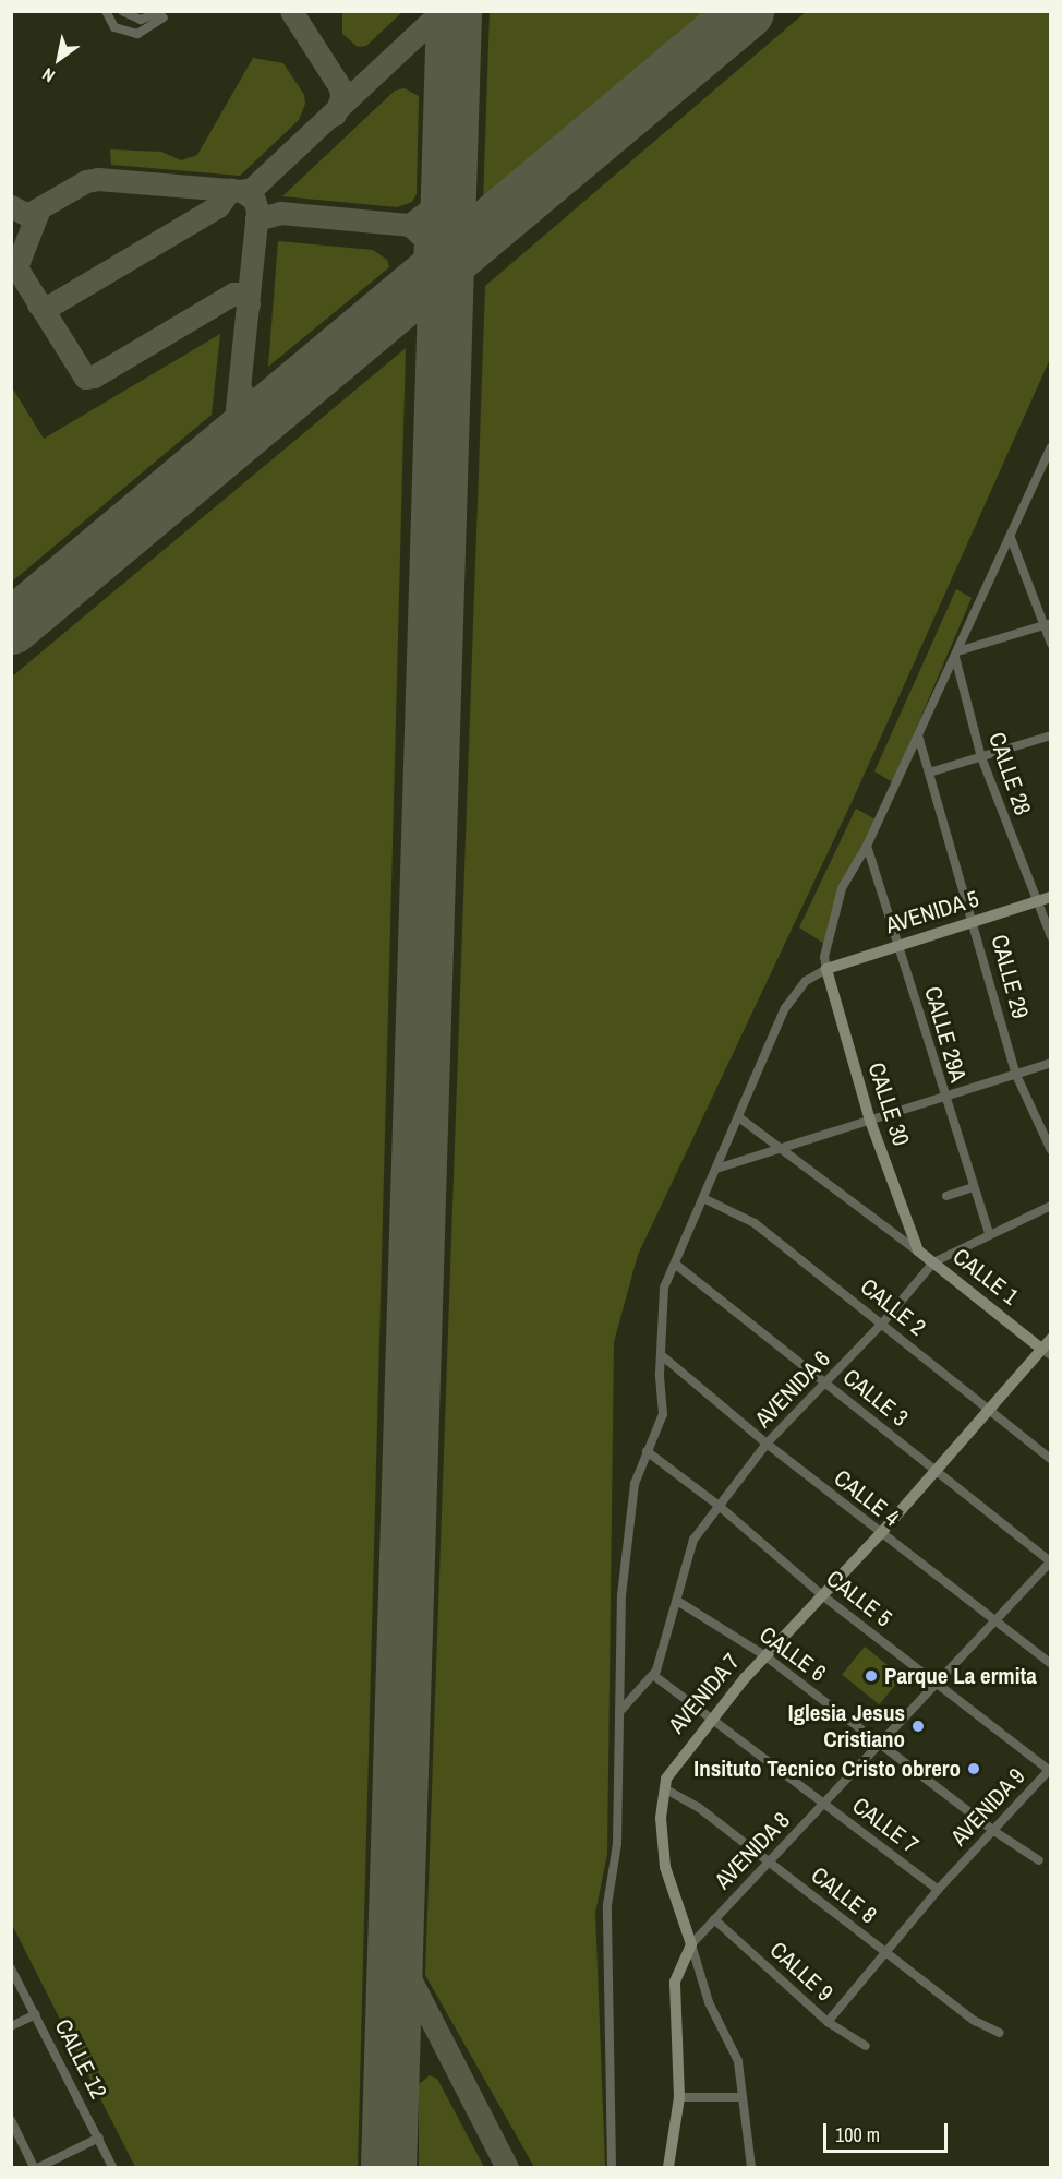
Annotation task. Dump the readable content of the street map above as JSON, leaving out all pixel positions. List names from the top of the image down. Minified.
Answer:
{"streets":{"street":["CALLE 28","AVENIDA 5","CALLE 29","CALLE 29A","CALLE 30","CALLE 1","CALLE 2","AVENIDA 6","CALLE 3","CALLE 4","CALLE 5","CALLE 6","AVENIDA 7","AVENIDA 9","CALLE 7","AVENIDA 8","CALLE 8","CALLE 9","CALLE 12"]},"crossings":[["CALLE 28","AVENIDA 5"],["AVENIDA 5","CALLE 29"],["AVENIDA 5","CALLE 29A"],["AVENIDA 5","CALLE 30"],["CALLE 29A","AVENIDA 6"],["CALLE 30","CALLE 1"],["CALLE 1","AVENIDA 6"],["CALLE 1","AVENIDA 7"],["CALLE 2","AVENIDA 6"],["CALLE 2","AVENIDA 7"],["AVENIDA 6","CALLE 3"],["AVENIDA 6","CALLE 4"],["AVENIDA 6","CALLE 5"],["AVENIDA 6","CALLE 6"],["AVENIDA 6","CALLE 7"],["CALLE 3","AVENIDA 7"],["CALLE 3","AVENIDA 8"],["CALLE 4","AVENIDA 7"],["CALLE 4","AVENIDA 8"],["CALLE 5","AVENIDA 7"],["CALLE 5","AVENIDA 9"],["CALLE 5","AVENIDA 8"],["CALLE 6","AVENIDA 7"],["CALLE 6","AVENIDA 9"],["CALLE 6","AVENIDA 8"],["AVENIDA 7","CALLE 7"],["AVENIDA 7","AVENIDA 8"],["AVENIDA 7","CALLE 8"],["AVENIDA 9","CALLE 7"],["AVENIDA 9","CALLE 8"],["AVENIDA 9","CALLE 9"],["CALLE 7","AVENIDA 8"],["AVENIDA 8","CALLE 8"],["AVENIDA 8","CALLE 9"]],"places":["Parque La ermita","Iglesia Jesus Cristiano","Insituto Tecnico Cristo obrero"],"scale_bar":"100 m","north":"bottom left"}
